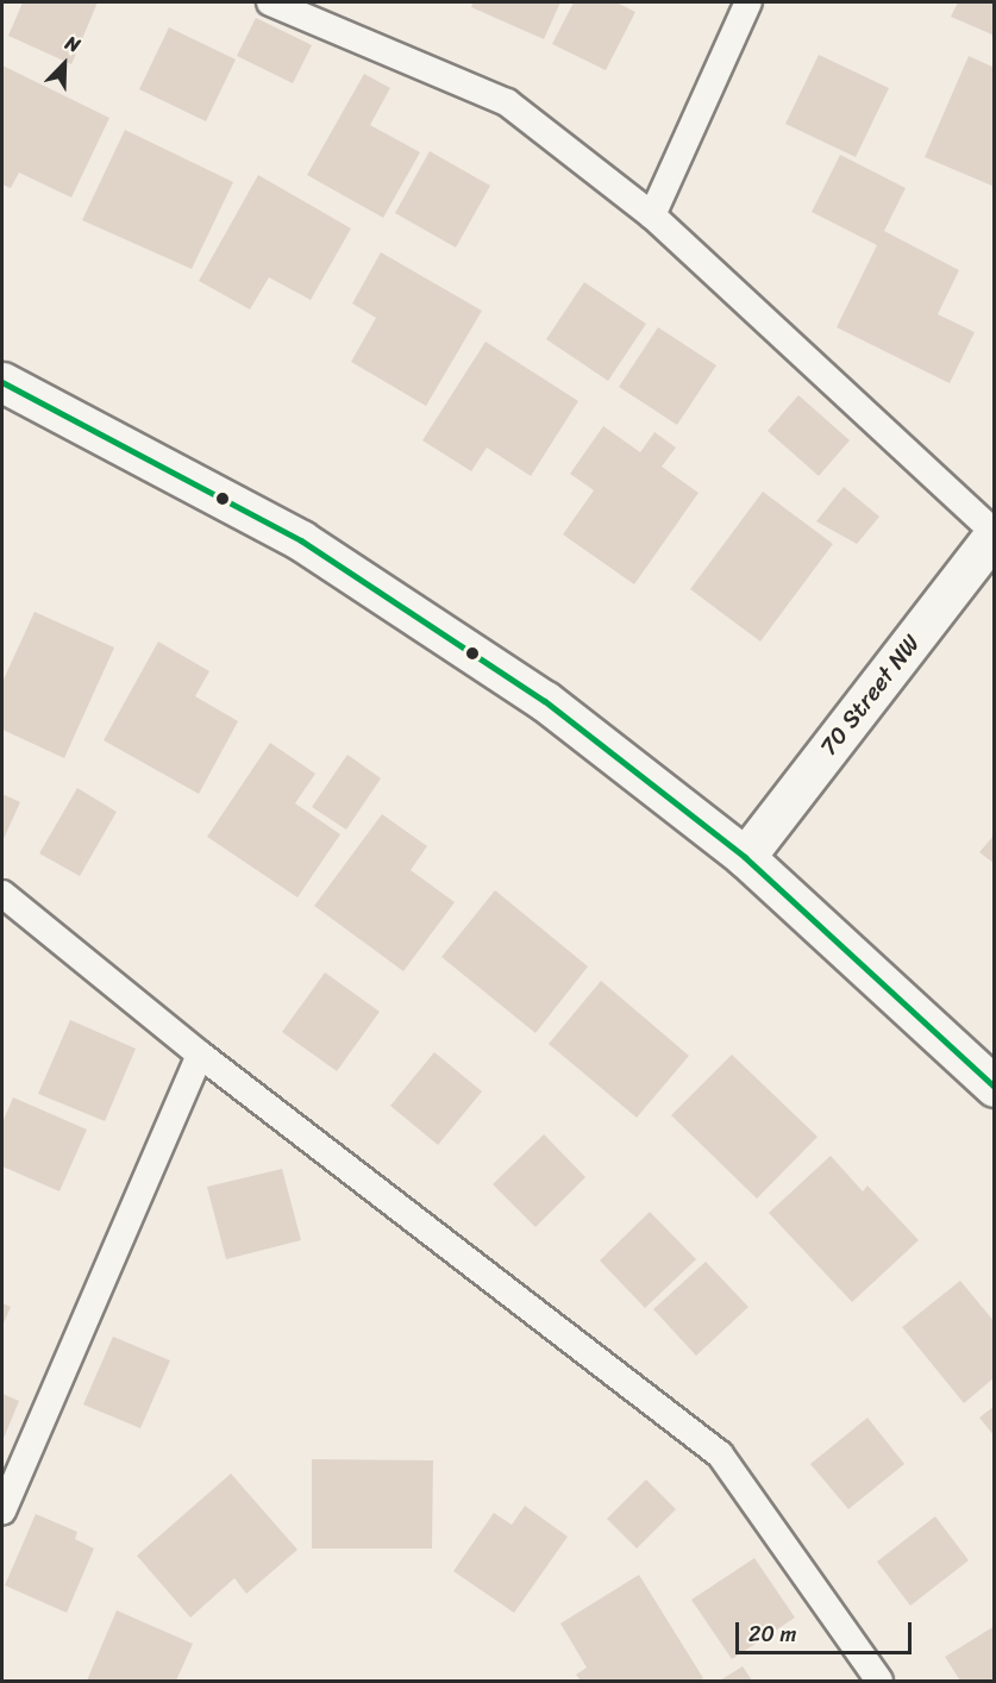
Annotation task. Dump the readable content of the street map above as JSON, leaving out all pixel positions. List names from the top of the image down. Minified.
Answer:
{"streets":{"street":["70 Street NW"]},"scale_bar":"20 m","north":"top right"}
